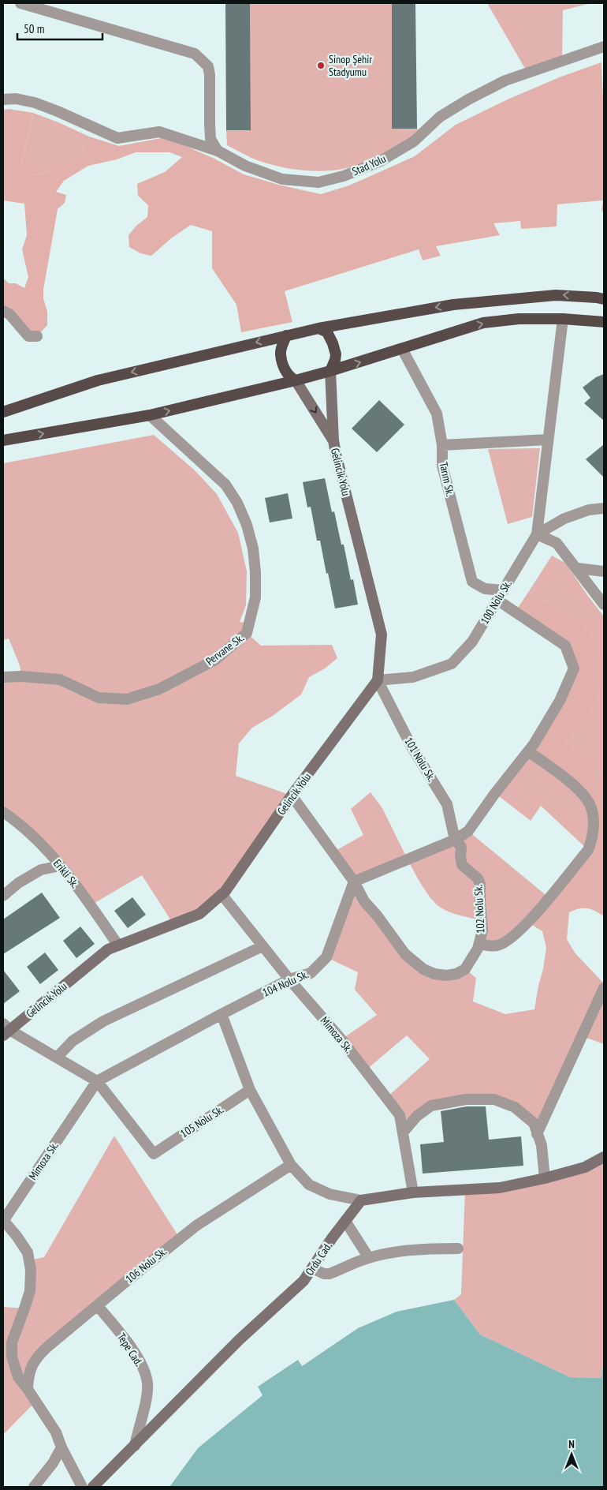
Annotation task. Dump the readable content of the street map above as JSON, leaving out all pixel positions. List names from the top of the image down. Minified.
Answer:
{"streets":{"main road":["Gelincik Yolu","Ordu Cad."],"street":["Stad Yolu","Tarım Sk.","100 Nolu Sk.","Pervane Sk.","101 Nolu Sk.","Erikli Sk.","102 Nolu Sk.","104 Nolu Sk.","Mimoza Sk.","105 Nolu Sk.","106 Nolu Sk.","Tepe Cad."]},"crossings":[["Gelincik Yolu","100 Nolu Sk."],["Gelincik Yolu","101 Nolu Sk."],["Gelincik Yolu","Erikli Sk."],["Gelincik Yolu","Mimoza Sk."],["Tarım Sk.","100 Nolu Sk."],["100 Nolu Sk.","101 Nolu Sk."],["101 Nolu Sk.","102 Nolu Sk."],["102 Nolu Sk.","104 Nolu Sk."],["104 Nolu Sk.","Mimoza Sk."],["104 Nolu Sk.","105 Nolu Sk."],["Mimoza Sk.","105 Nolu Sk."],["Ordu Cad.","Tepe Cad."],["106 Nolu Sk.","Tepe Cad."]],"places":["Sinop Şehir Stadyumu"],"scale_bar":"50 m","north":"top"}
